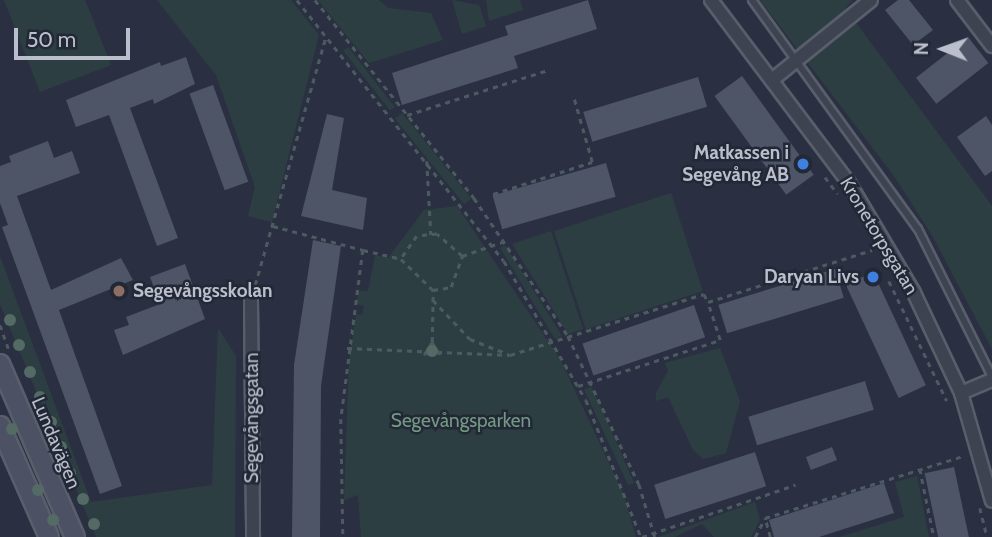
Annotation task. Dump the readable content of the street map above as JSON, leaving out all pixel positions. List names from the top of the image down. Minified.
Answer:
{"streets":{"main road":["Lundavägen"],"street":["Kronetorpsgatan","Segevångsgatan"]},"parks":["Segevångsparken"],"places":["Matkassen i Segevång AB","Daryan Livs","Segevångsskolan"],"scale_bar":"50 m","north":"left"}
